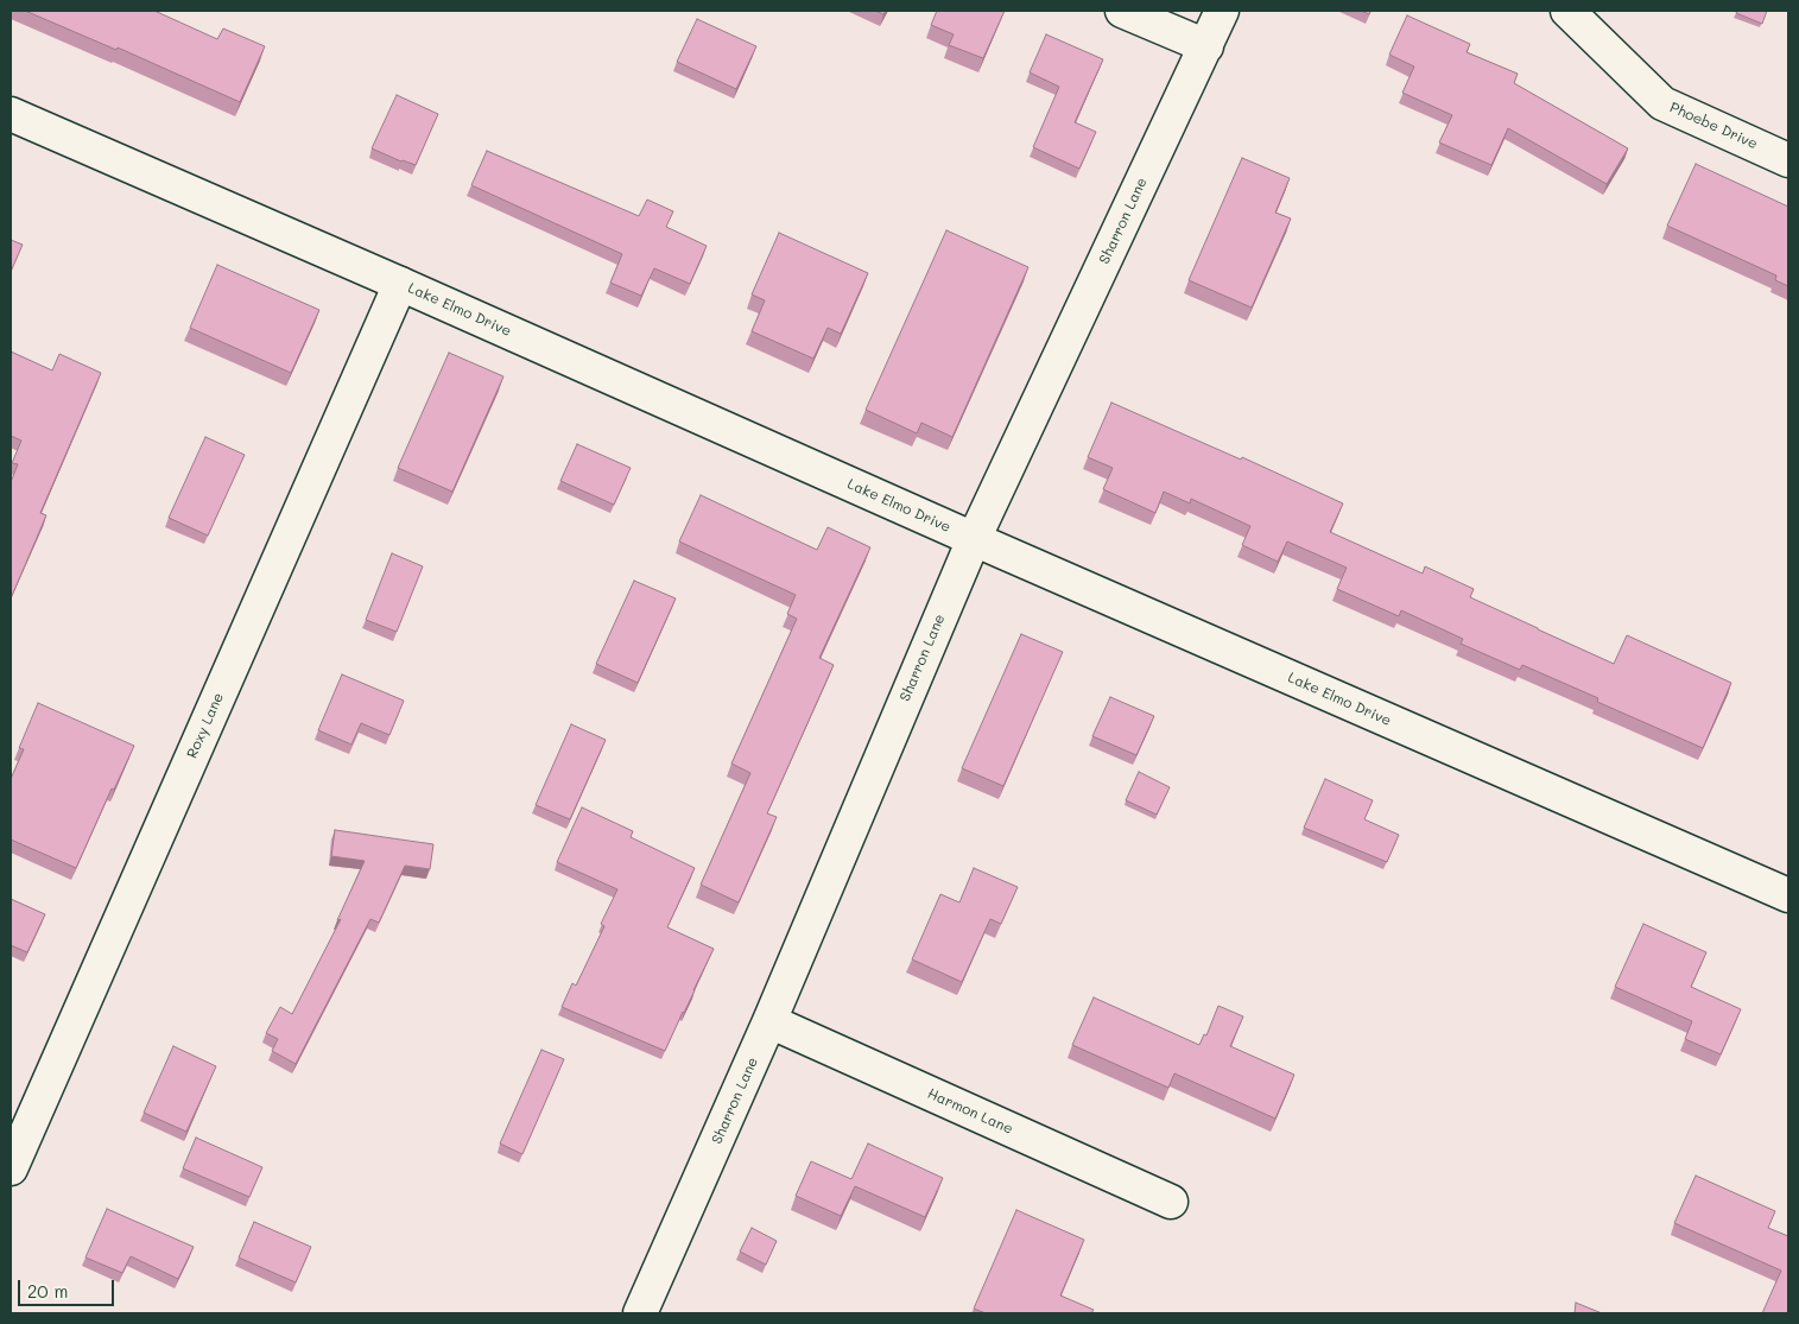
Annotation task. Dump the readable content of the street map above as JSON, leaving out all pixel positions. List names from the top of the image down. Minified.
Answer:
{"streets":{"street":["Phoebe Drive","Sharron Lane","Lake Elmo Drive","Roxy Lane","Harmon Lane"]},"crossings":[["Sharron Lane","Lake Elmo Drive"],["Sharron Lane","Harmon Lane"],["Lake Elmo Drive","Roxy Lane"]],"scale_bar":"20 m"}
